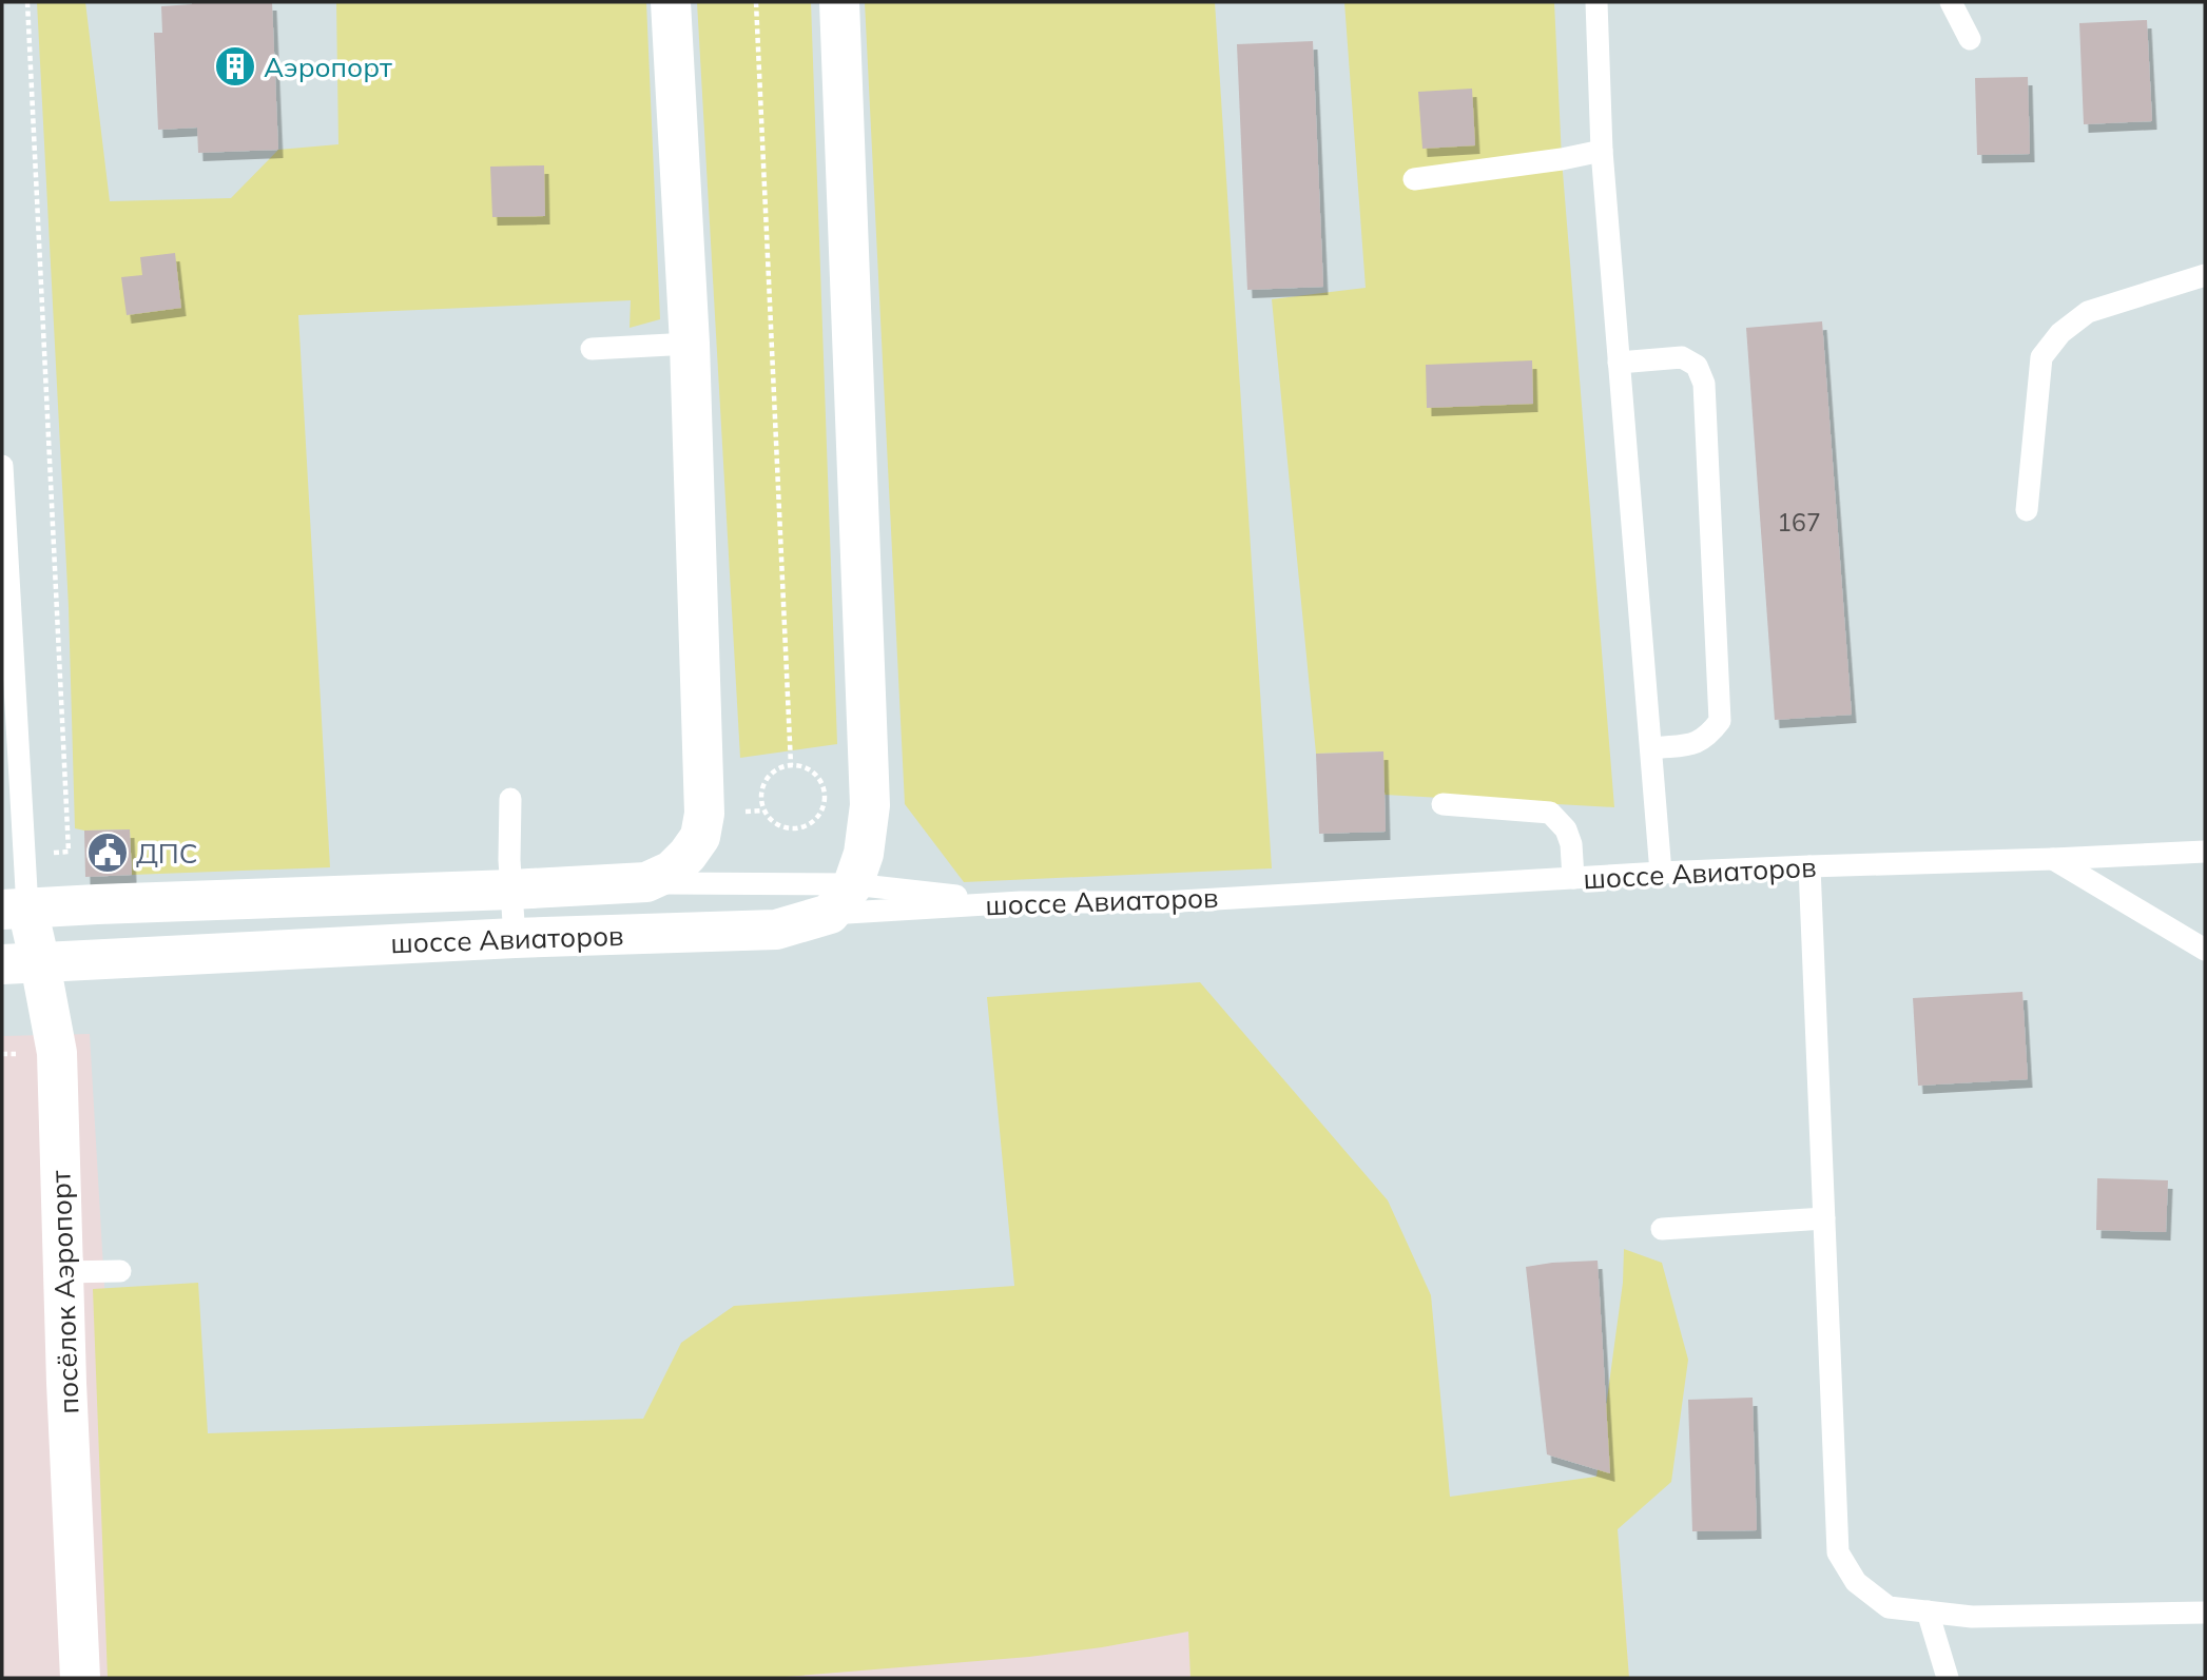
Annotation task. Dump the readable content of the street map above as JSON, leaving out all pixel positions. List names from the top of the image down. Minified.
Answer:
{"streets":{"street":["шоссе Авиаторов","посёлок Аэропорт"]},"crossings":[["шоссе Авиаторов","посёлок Аэропорт"]],"places":{"building":["Аэропорт"],"public building":["ДПС"]},"house_numbers":["167"]}
